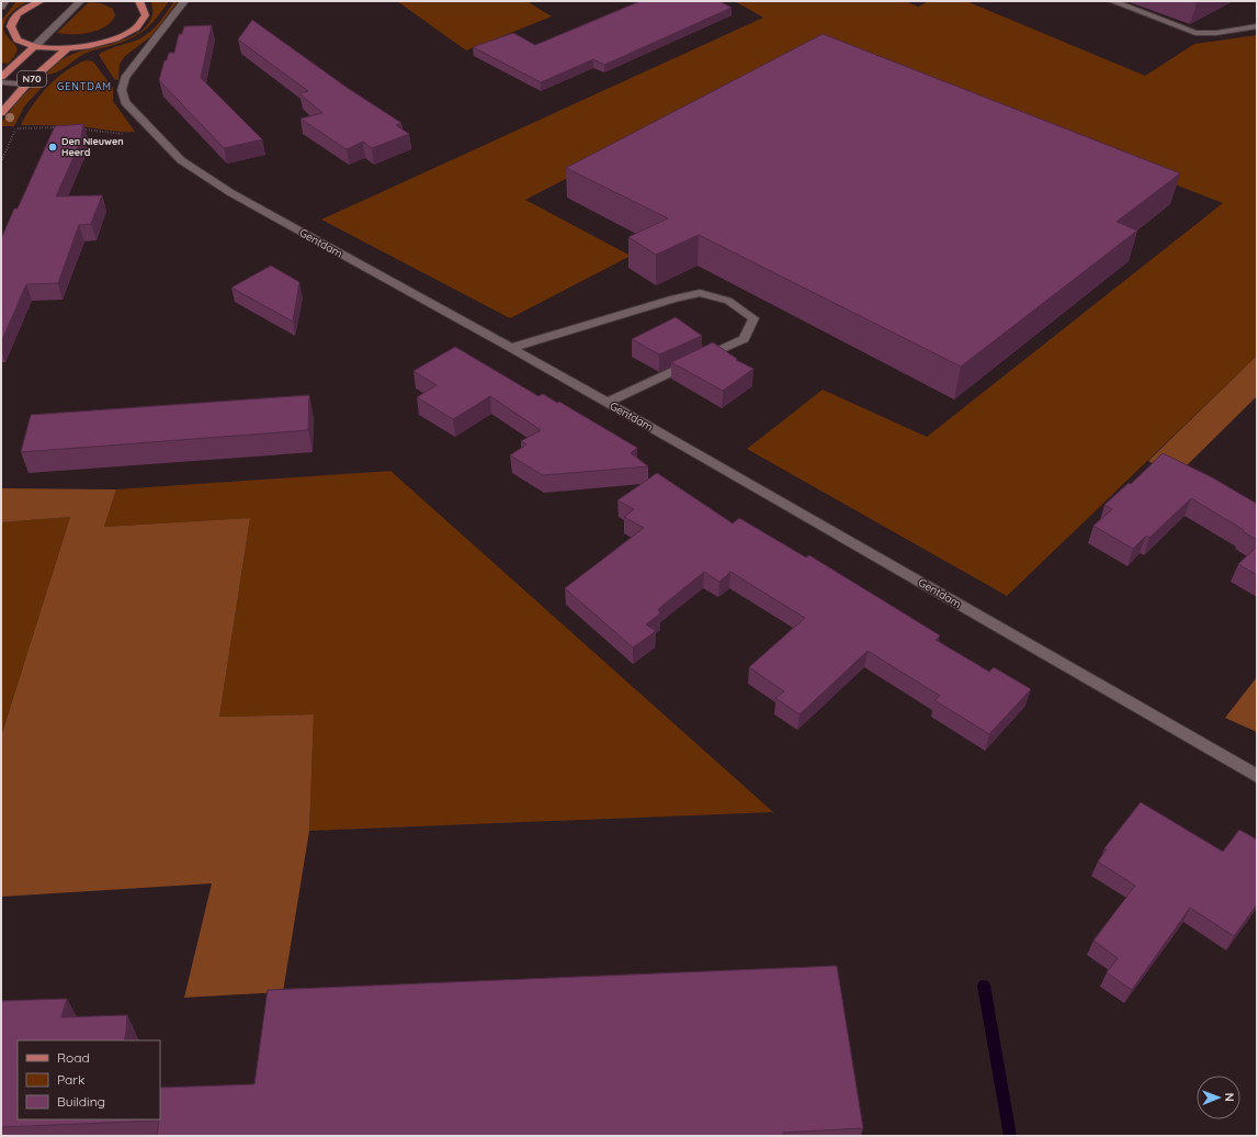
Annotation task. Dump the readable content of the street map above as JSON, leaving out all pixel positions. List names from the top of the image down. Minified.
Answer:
{"streets":{"main road":["N70"],"street":["Gentdam"]},"districts":["GENTDAM"],"places":["Den Nieuwen Heerd"],"legend":["Road","Park","Building"],"north":"right"}
